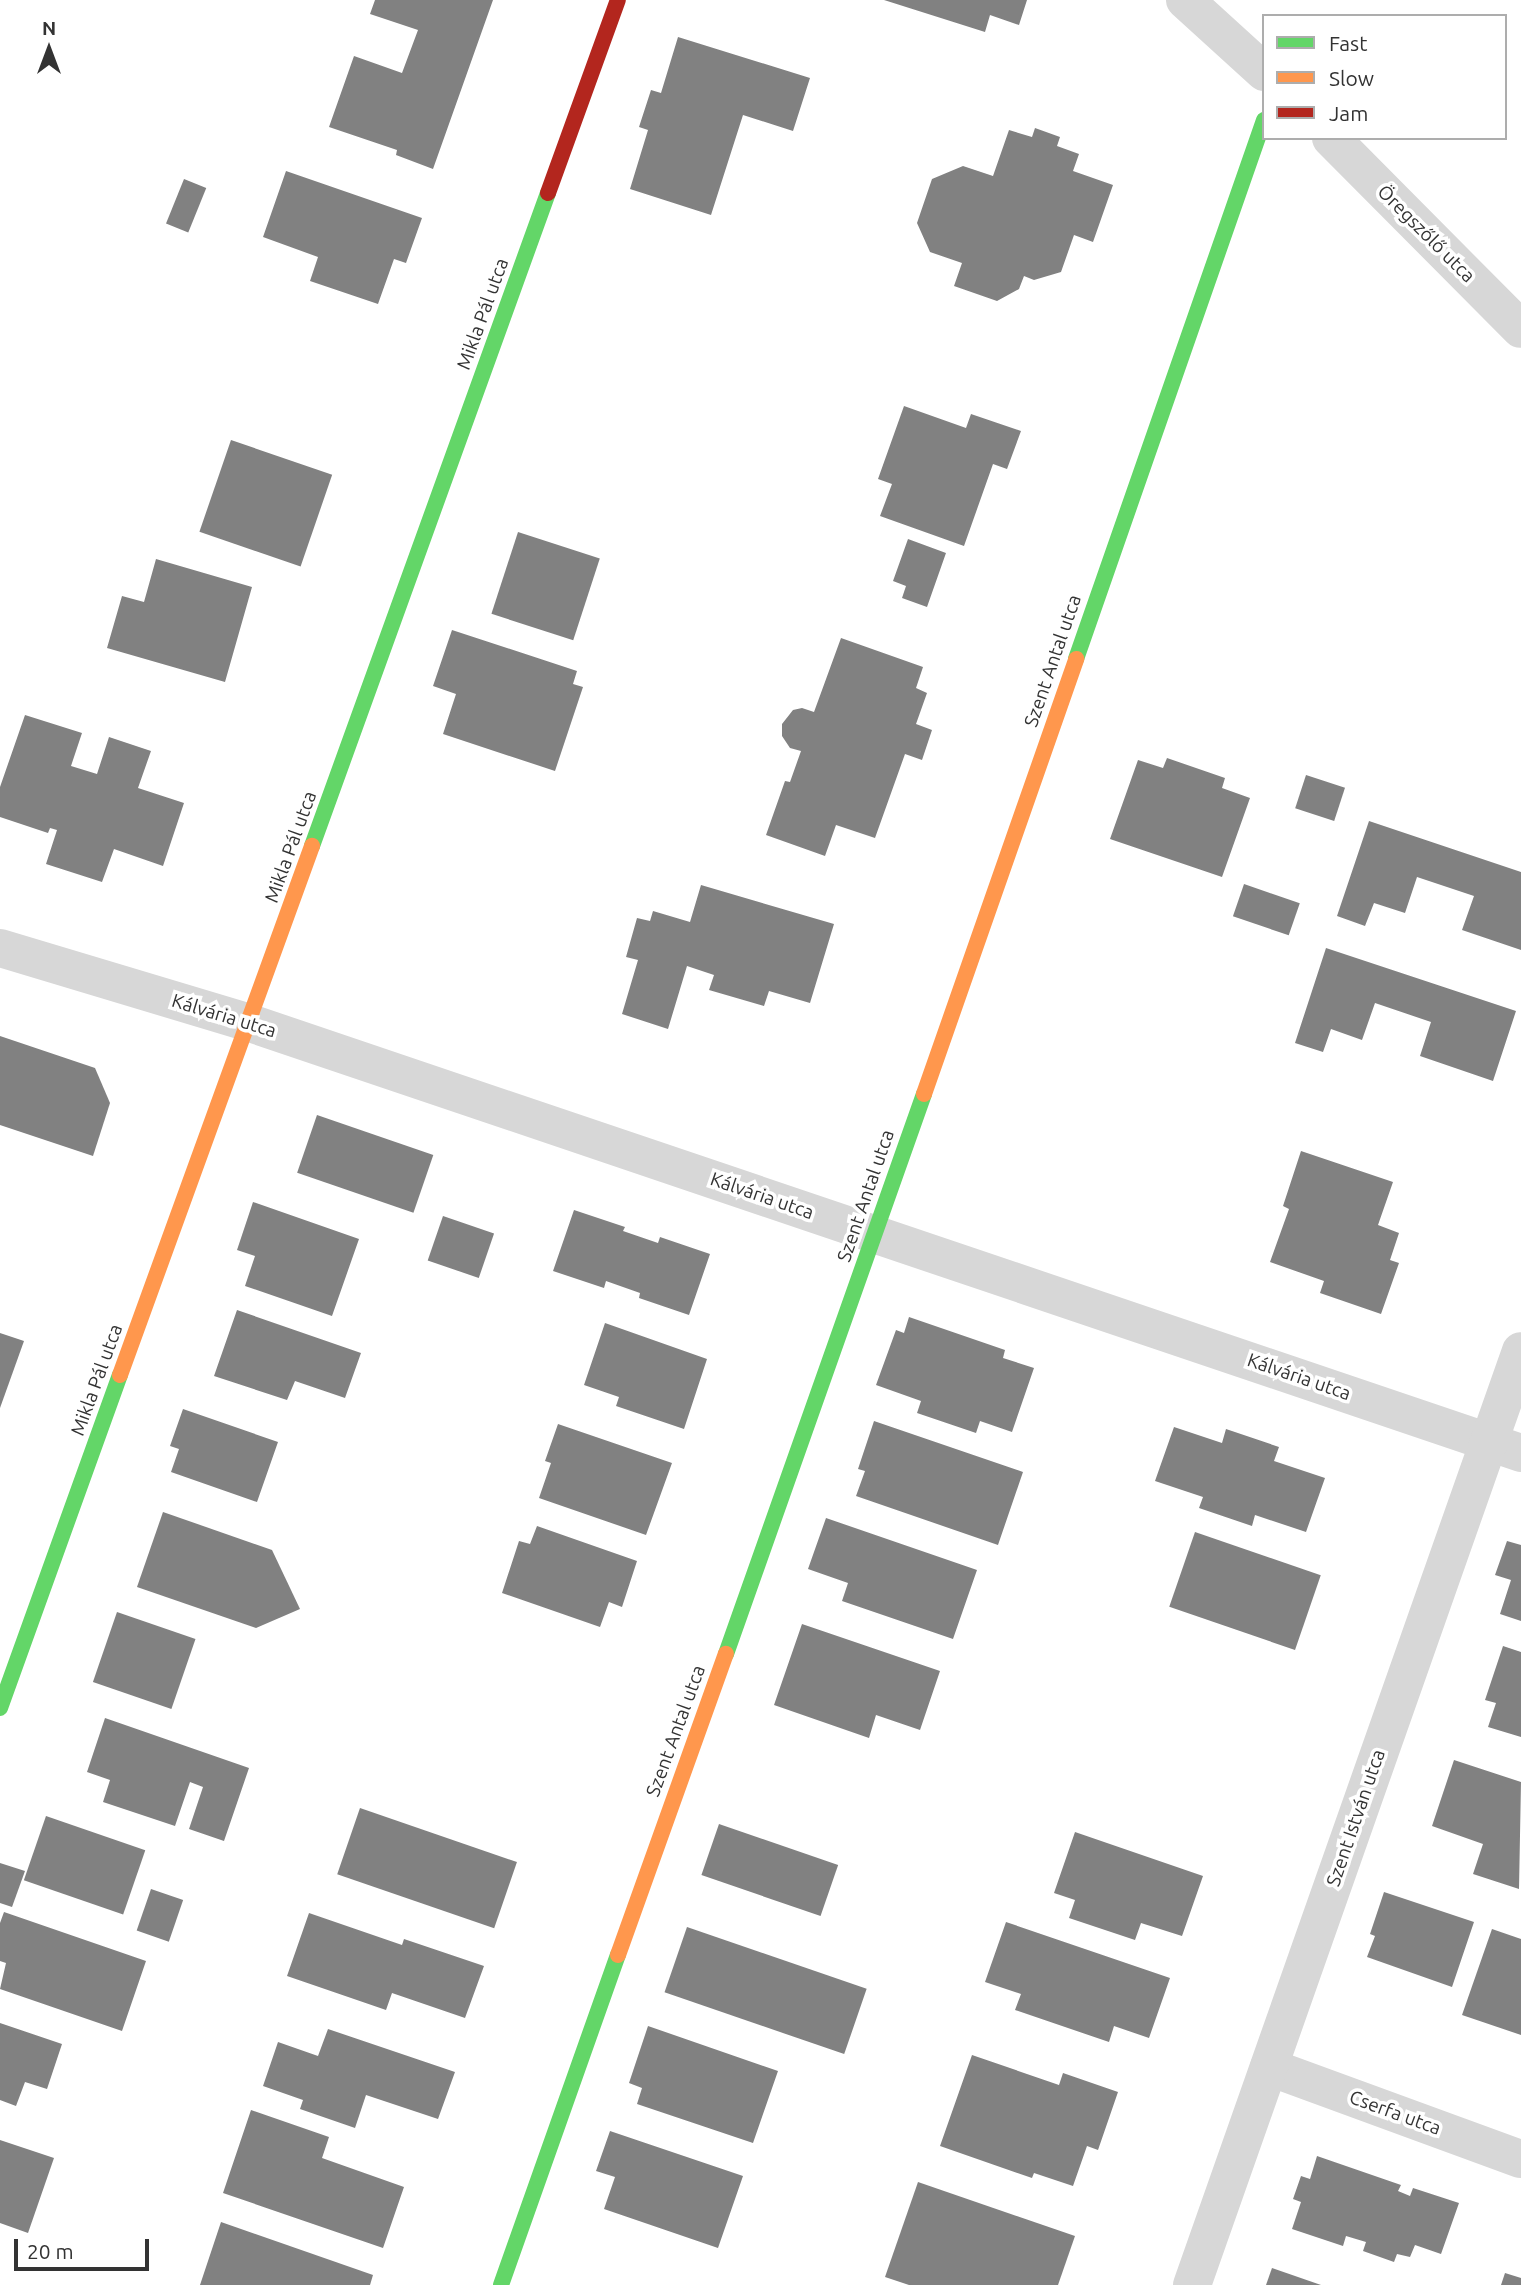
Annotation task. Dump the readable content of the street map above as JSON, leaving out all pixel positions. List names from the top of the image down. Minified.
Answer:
{"streets":{"street":["Öregszőlő utca","Mikla Pál utca","Szent Antal utca","Kálvária utca","Szent István utca","Cserfa utca"]},"crossings":[["Mikla Pál utca","Kálvária utca"],["Szent Antal utca","Kálvária utca"],["Kálvária utca","Szent István utca"],["Szent István utca","Cserfa utca"]],"legend":["Fast","Slow","Jam"],"scale_bar":"20 m","north":"top"}
